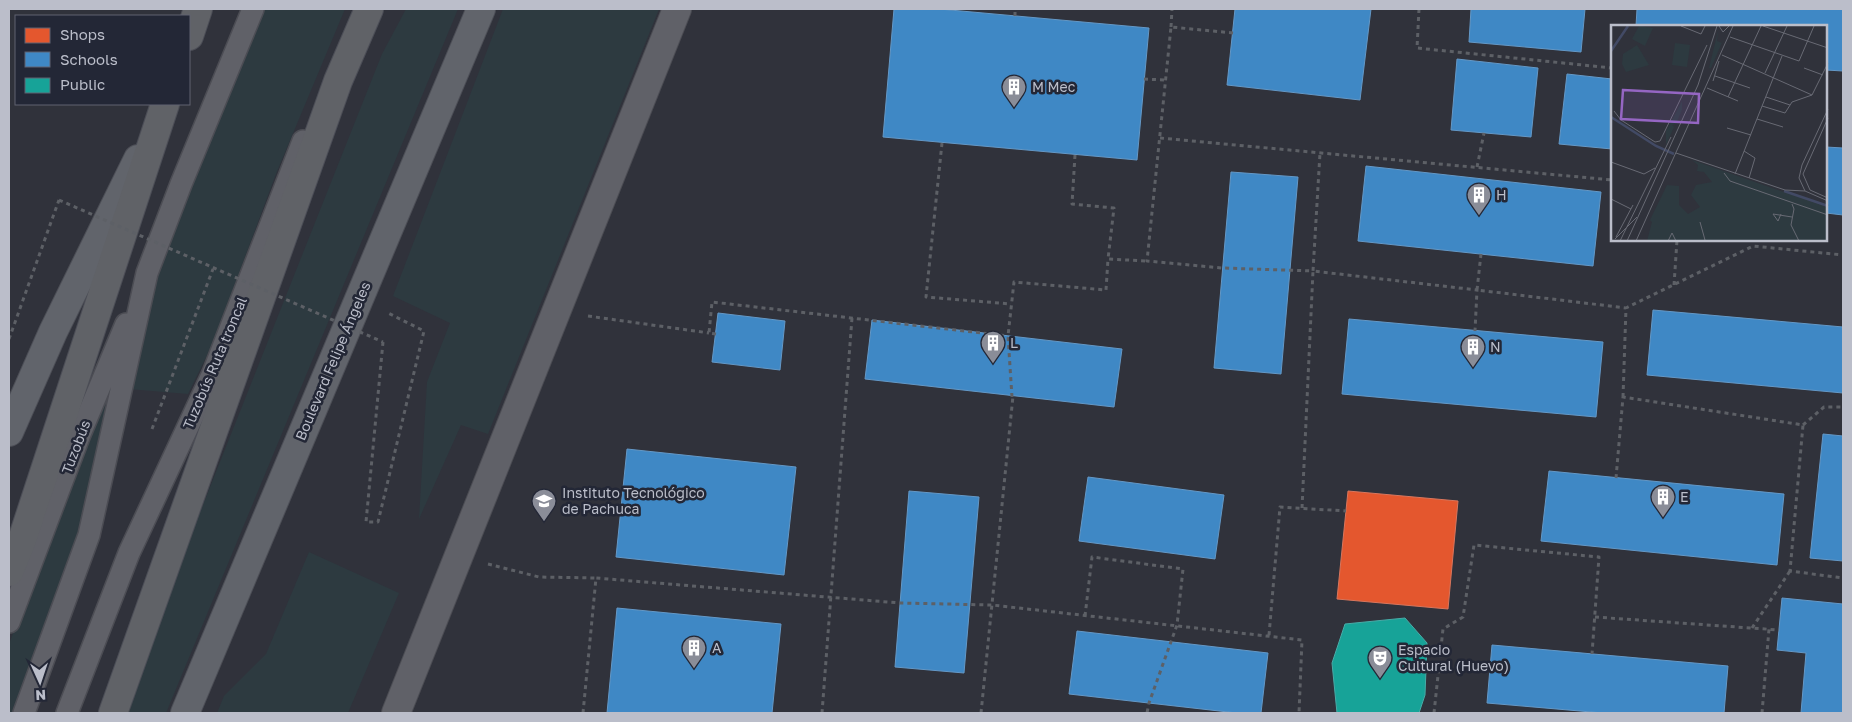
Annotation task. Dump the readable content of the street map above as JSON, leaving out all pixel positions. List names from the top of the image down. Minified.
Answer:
{"streets":{"main road":["Boulevard Felipe Ángeles"],"lane":["Tuzobús Ruta troncal","Tuzobús"]},"places":{"building":["M Mec","H","L","N","E","A"],"school or university":["Instituto Tecnológico de Pachuca"],"theatre":["Espacio Cultural (Huevo)"]},"legend":["Shops","Schools","Public"],"north":"bottom"}
